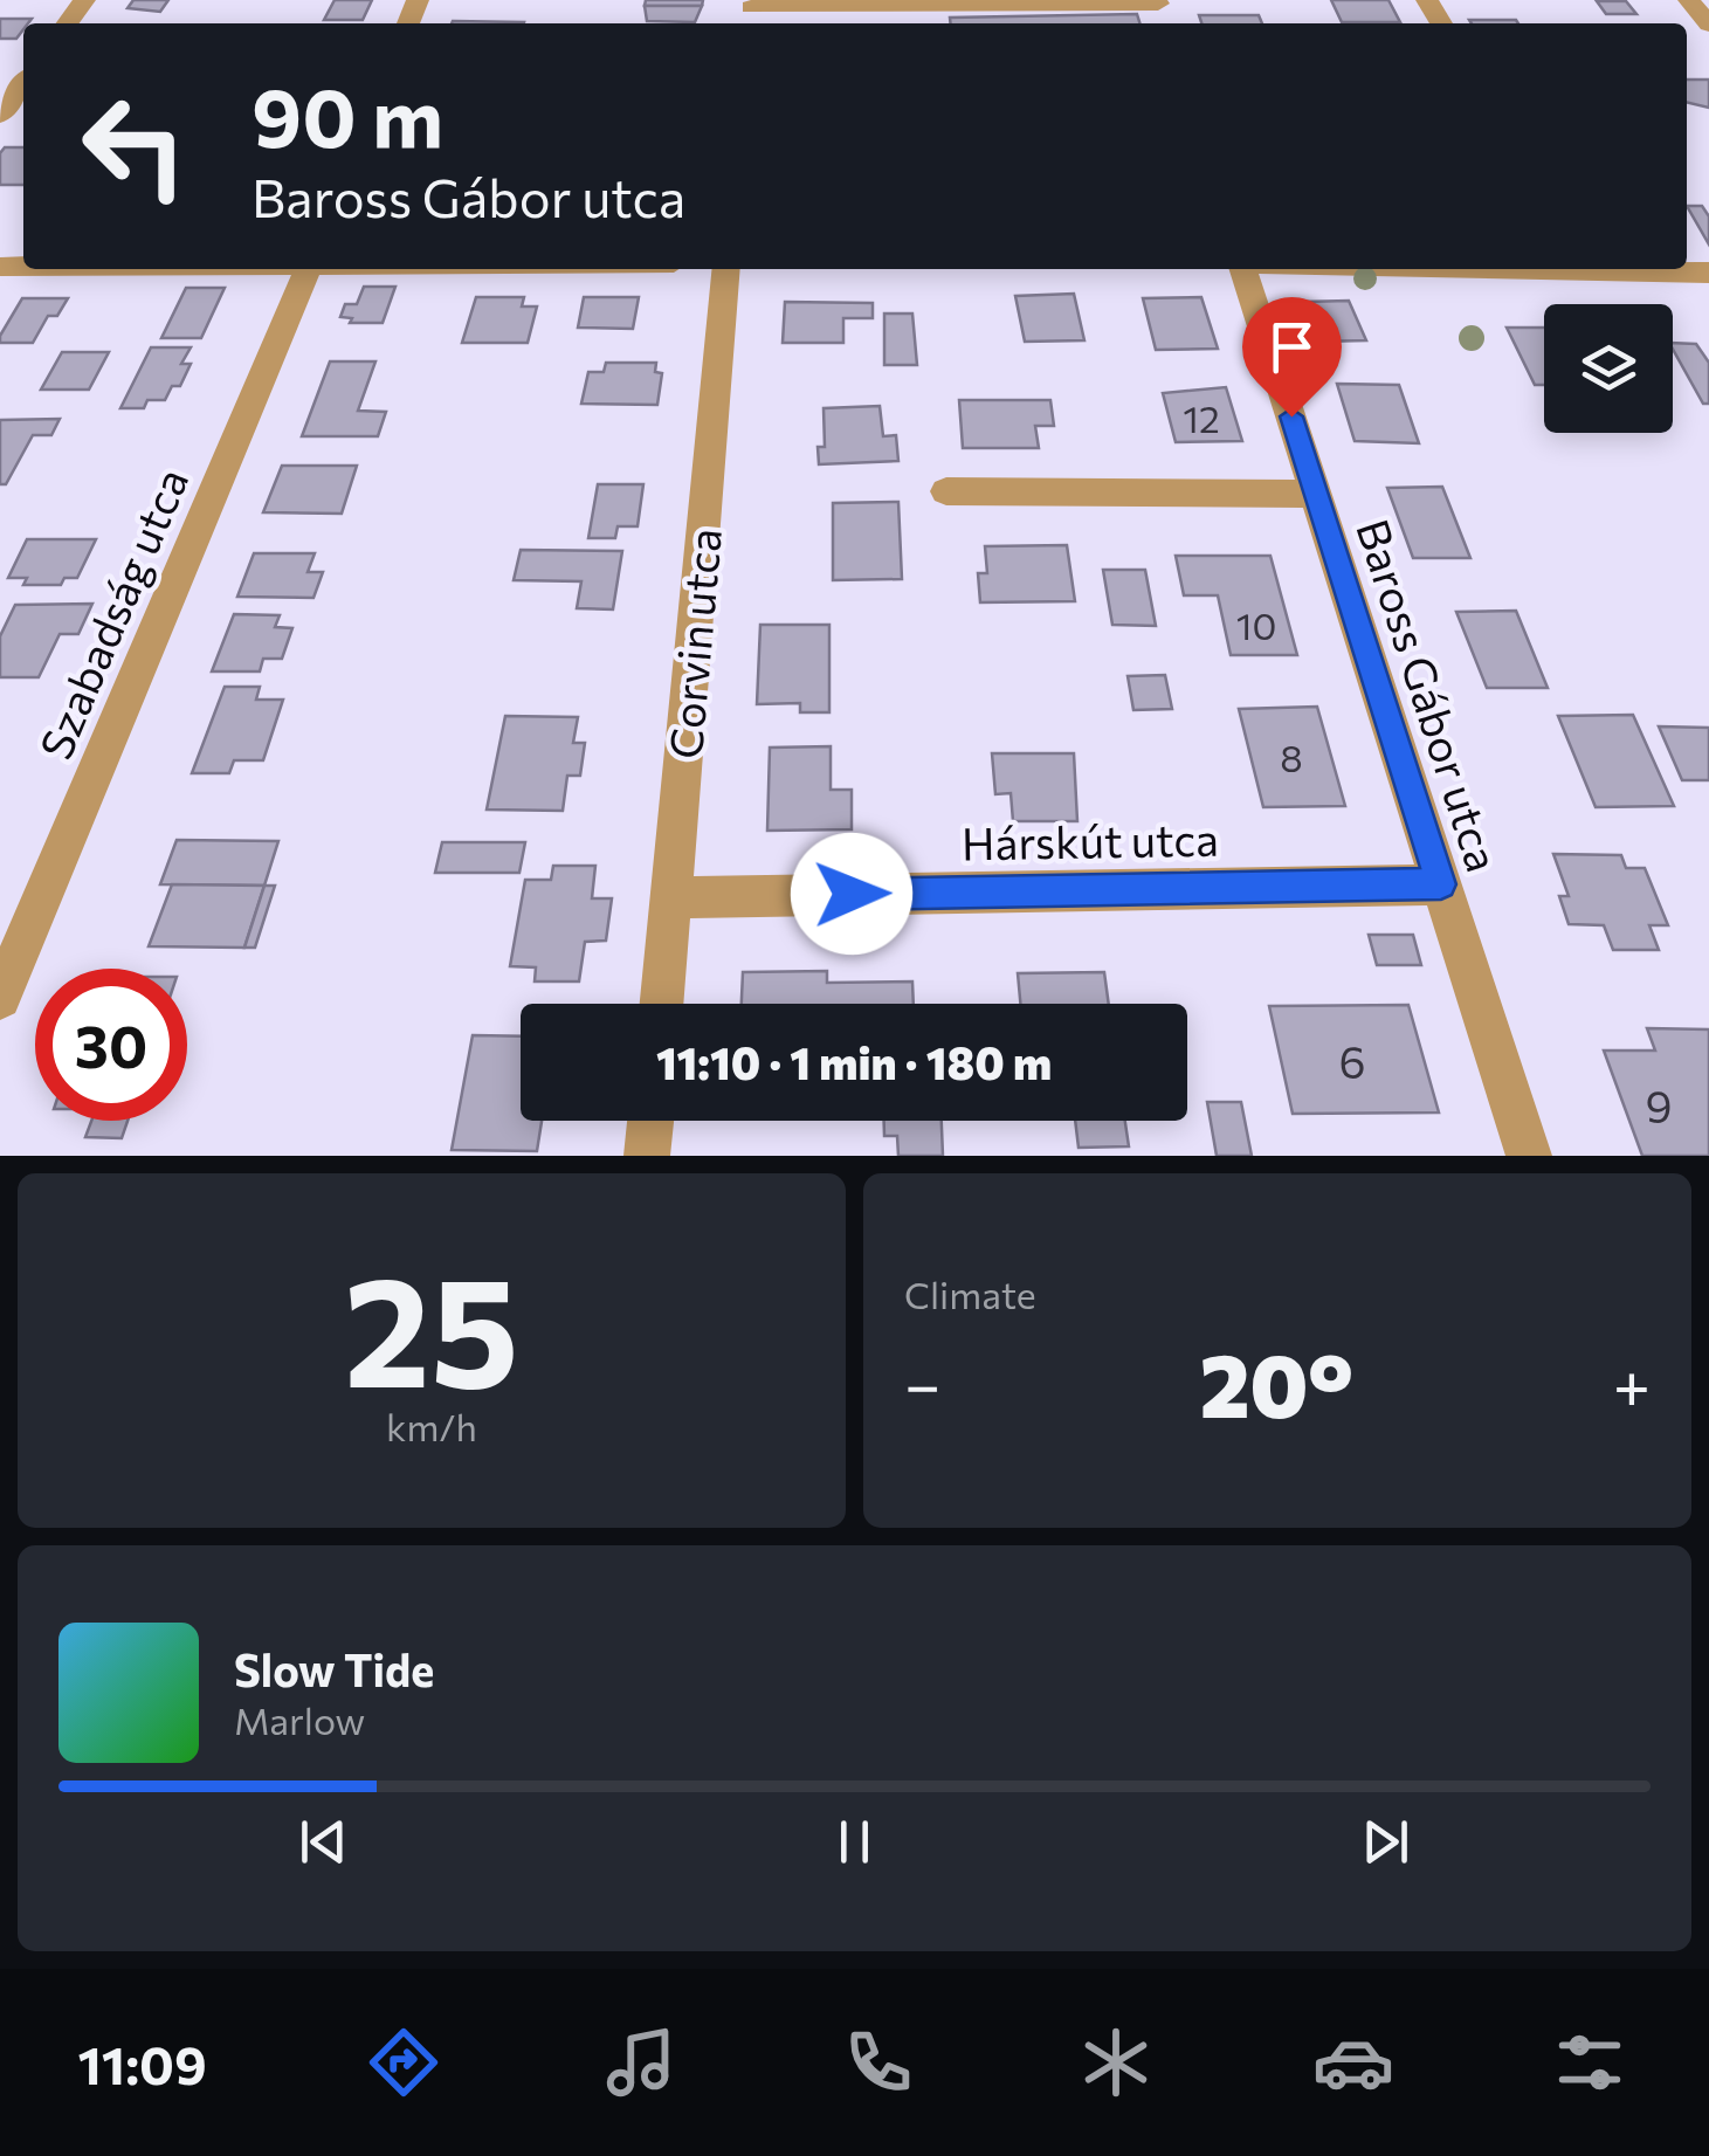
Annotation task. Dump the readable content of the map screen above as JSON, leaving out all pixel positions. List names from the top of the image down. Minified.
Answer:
{"streets":{"street":["Szabadság utca","Corvin utca","Baross Gábor utca","Hárskút utca"]},"crossings":[["Corvin utca","Hárskút utca"],["Baross Gábor utca","Hárskút utca"]],"house_numbers":["12","10","8","6","9"],"page":{"turn":["90 m","Baross Gábor utca"],"limit":"30","trip":"11:10 · 1 min · 180 m","tile":[["25","km/h"],"Climate"],"heat":["−","20°","+"],"song":["Slow Tide","Marlow"],"tabs":"11:09"}}
